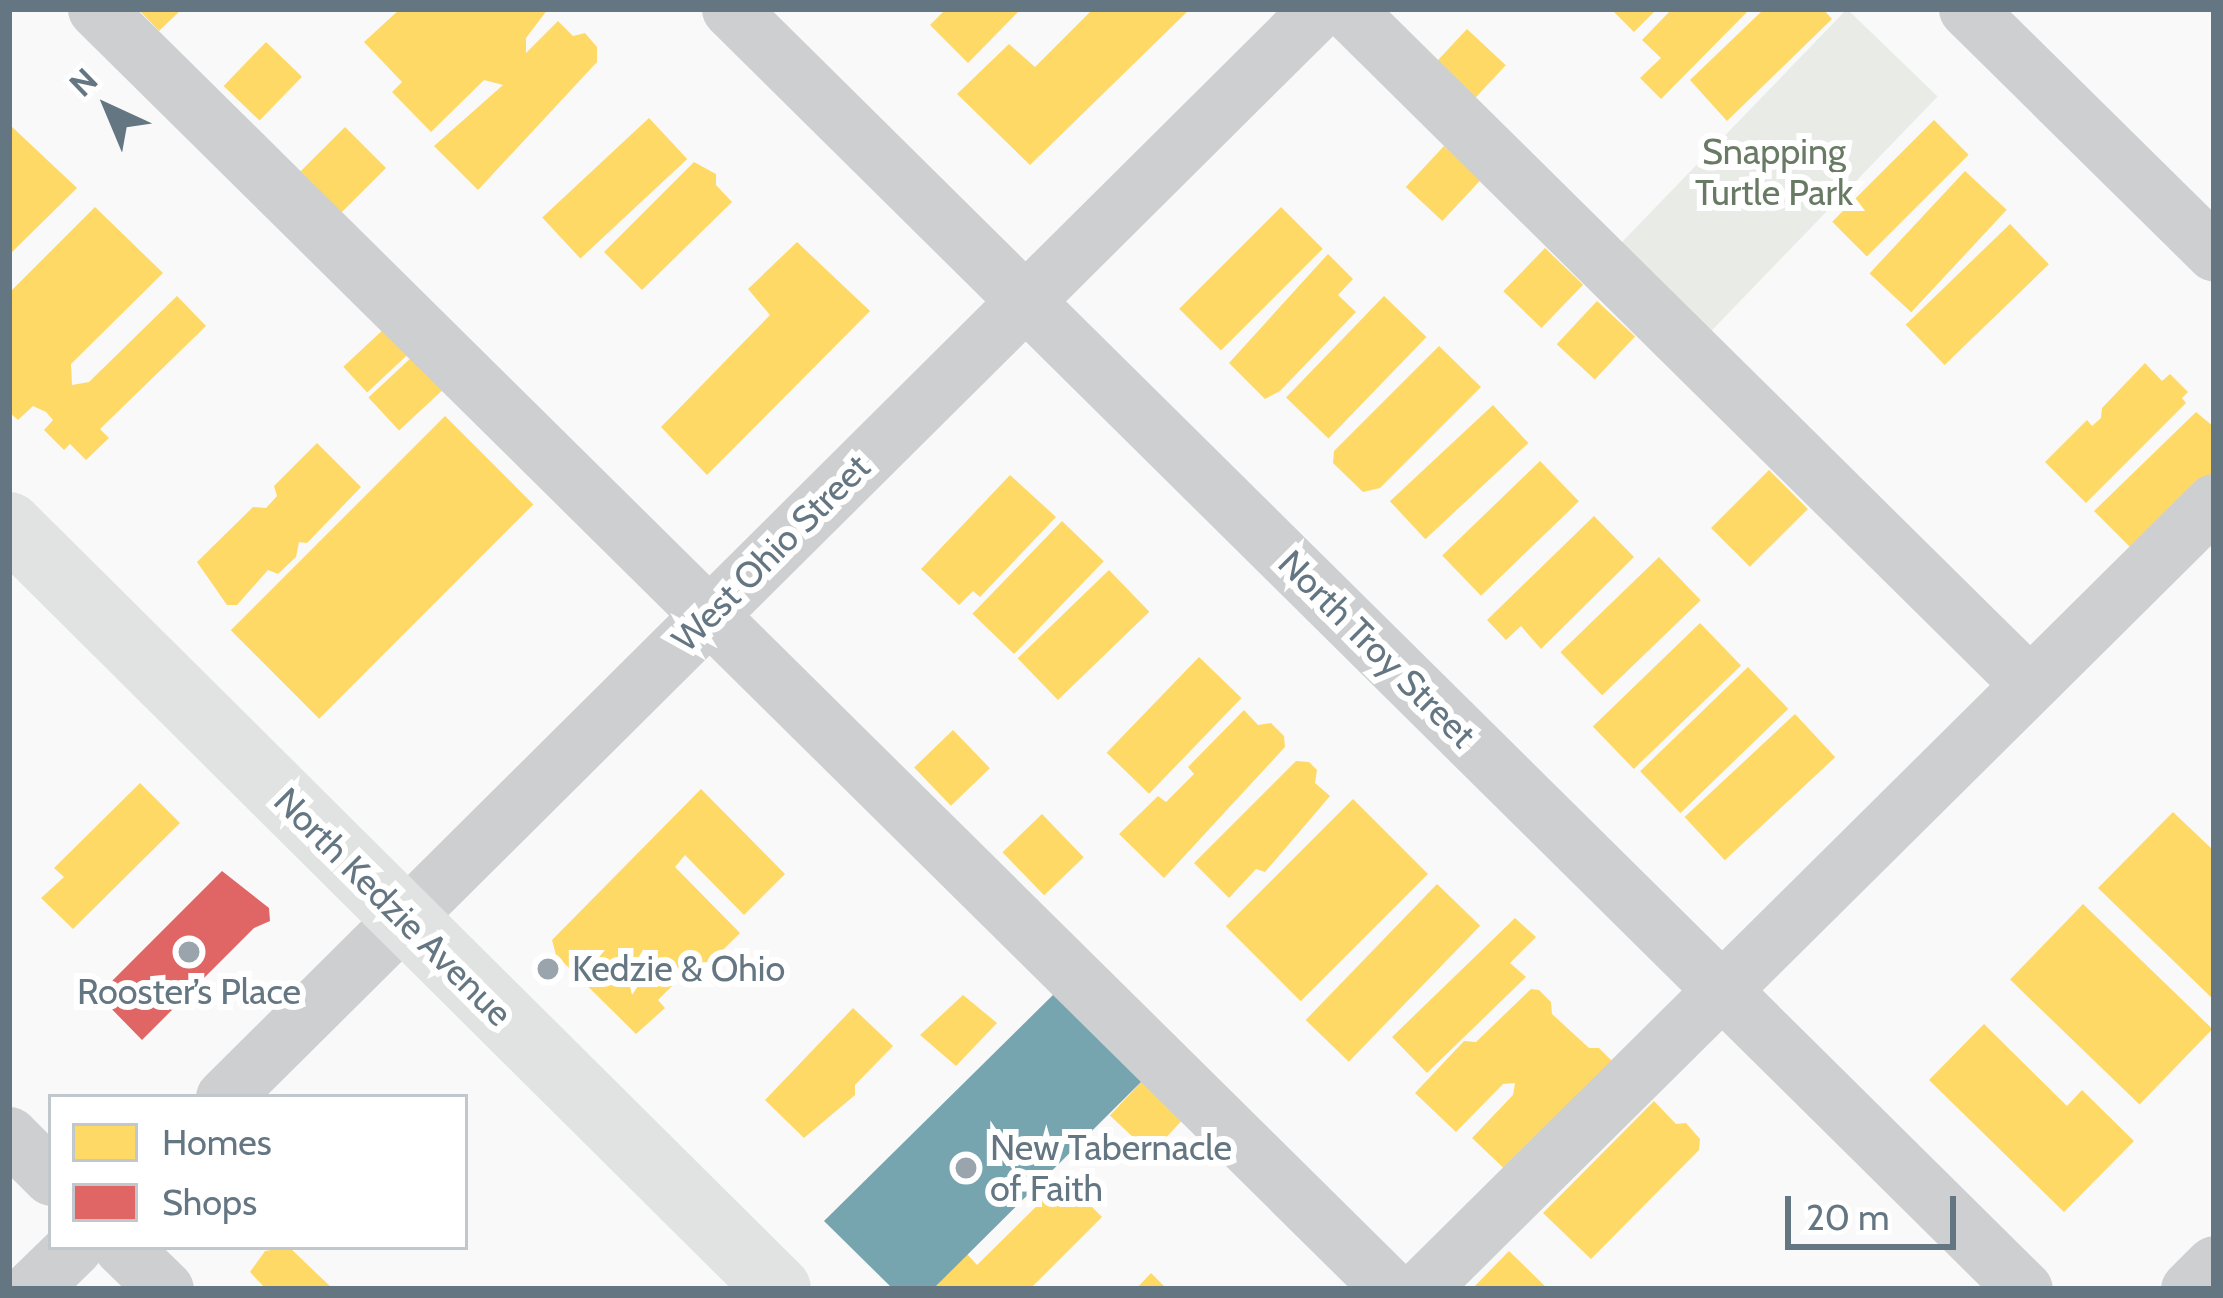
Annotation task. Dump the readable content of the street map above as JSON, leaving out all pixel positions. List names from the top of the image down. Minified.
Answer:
{"streets":{"main road":["North Kedzie Avenue"],"street":["West Ohio Street","North Troy Street"]},"crossings":[["West Ohio Street","North Troy Street"],["West Ohio Street","North Kedzie Avenue"]],"parks":["Snapping Turtle Park"],"places":["Rooster’s Place","Kedzie & Ohio","New Tabernacle of Faith"],"legend":["Homes","Shops"],"scale_bar":"20 m","north":"top left"}
